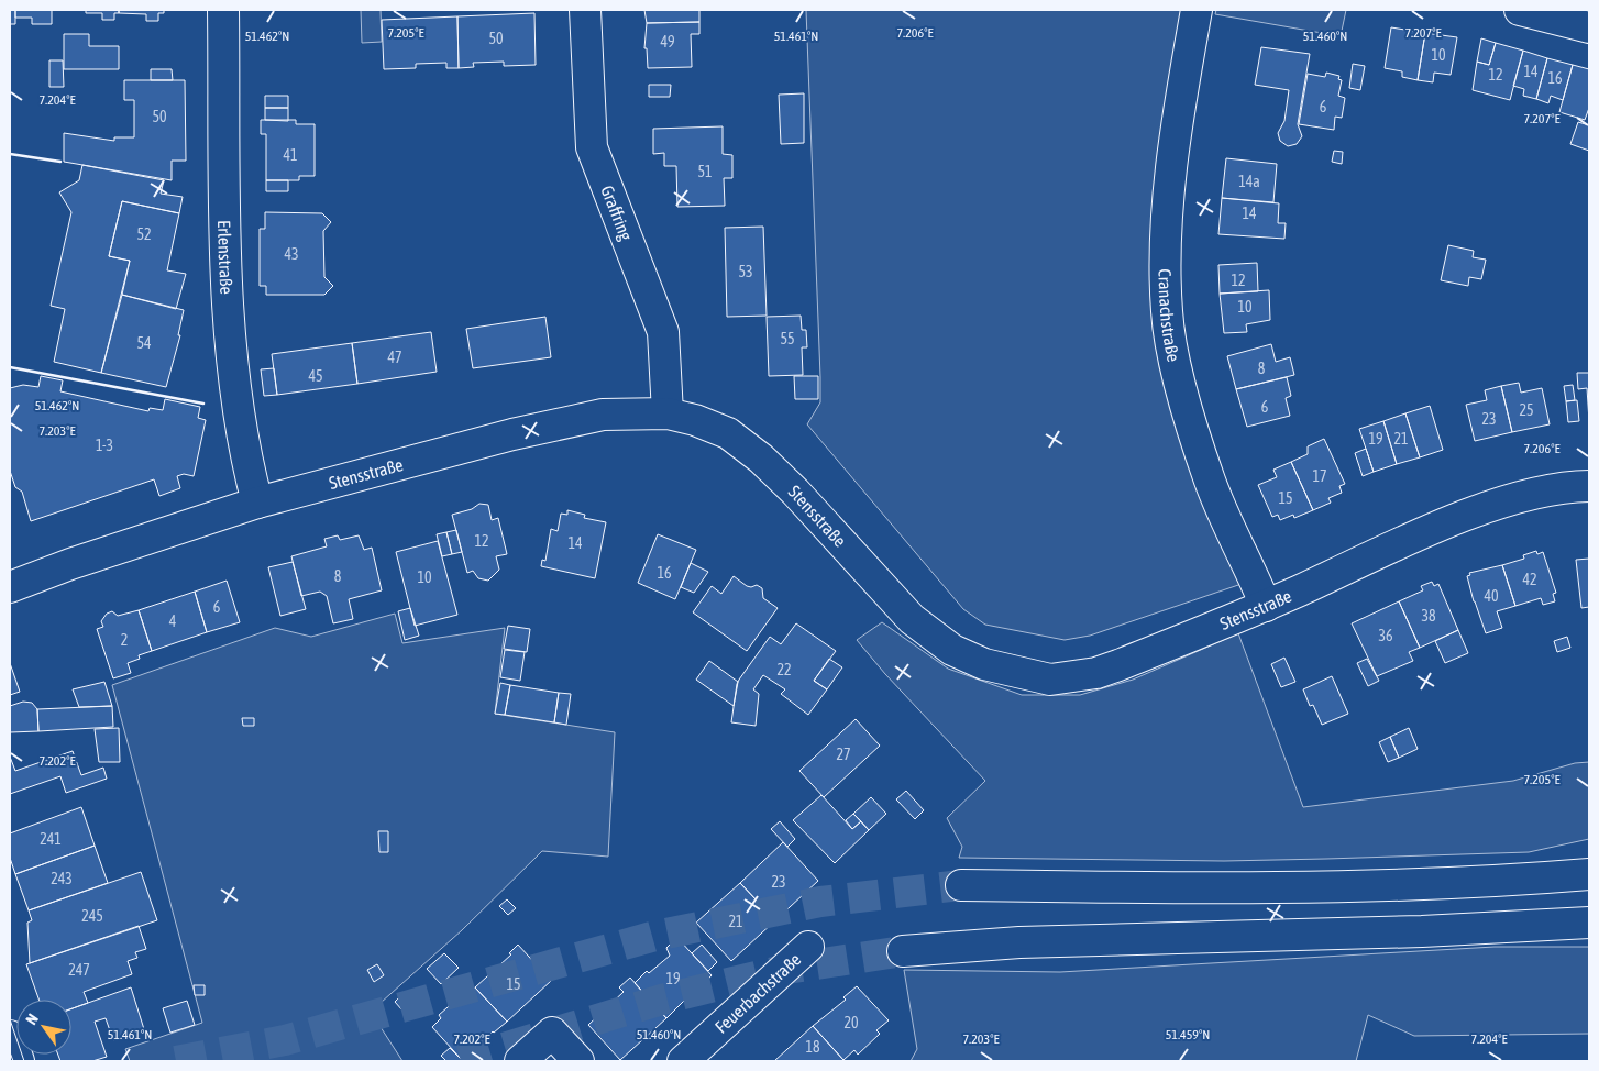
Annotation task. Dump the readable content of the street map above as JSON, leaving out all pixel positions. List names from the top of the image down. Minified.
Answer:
{"streets":{"main road":["Graffring","Erlenstraße","Cranachstraße","Stensstraße","Feuerbachstraße"]},"crossings":[["Graffring","Stensstraße"],["Erlenstraße","Stensstraße"],["Cranachstraße","Stensstraße"]],"house_numbers":["50","49","10","14","12","16","6","50","41","51","14a","14","52","43","53","12","10","55","54","47","8","45","6","25","23","19","21","1-3","17","15","12","14","16","8","10","42","40","6","38","4","36","2","22","27","241","243","23","245","21","247","19","15","20","18"],"north":"top left","coordinates":["7.205°E","7.206°E","7.207°E","51.462°N","51.461°N","51.460°N","7.204°E","7.203°E","7.202°E","51.459°N"]}
